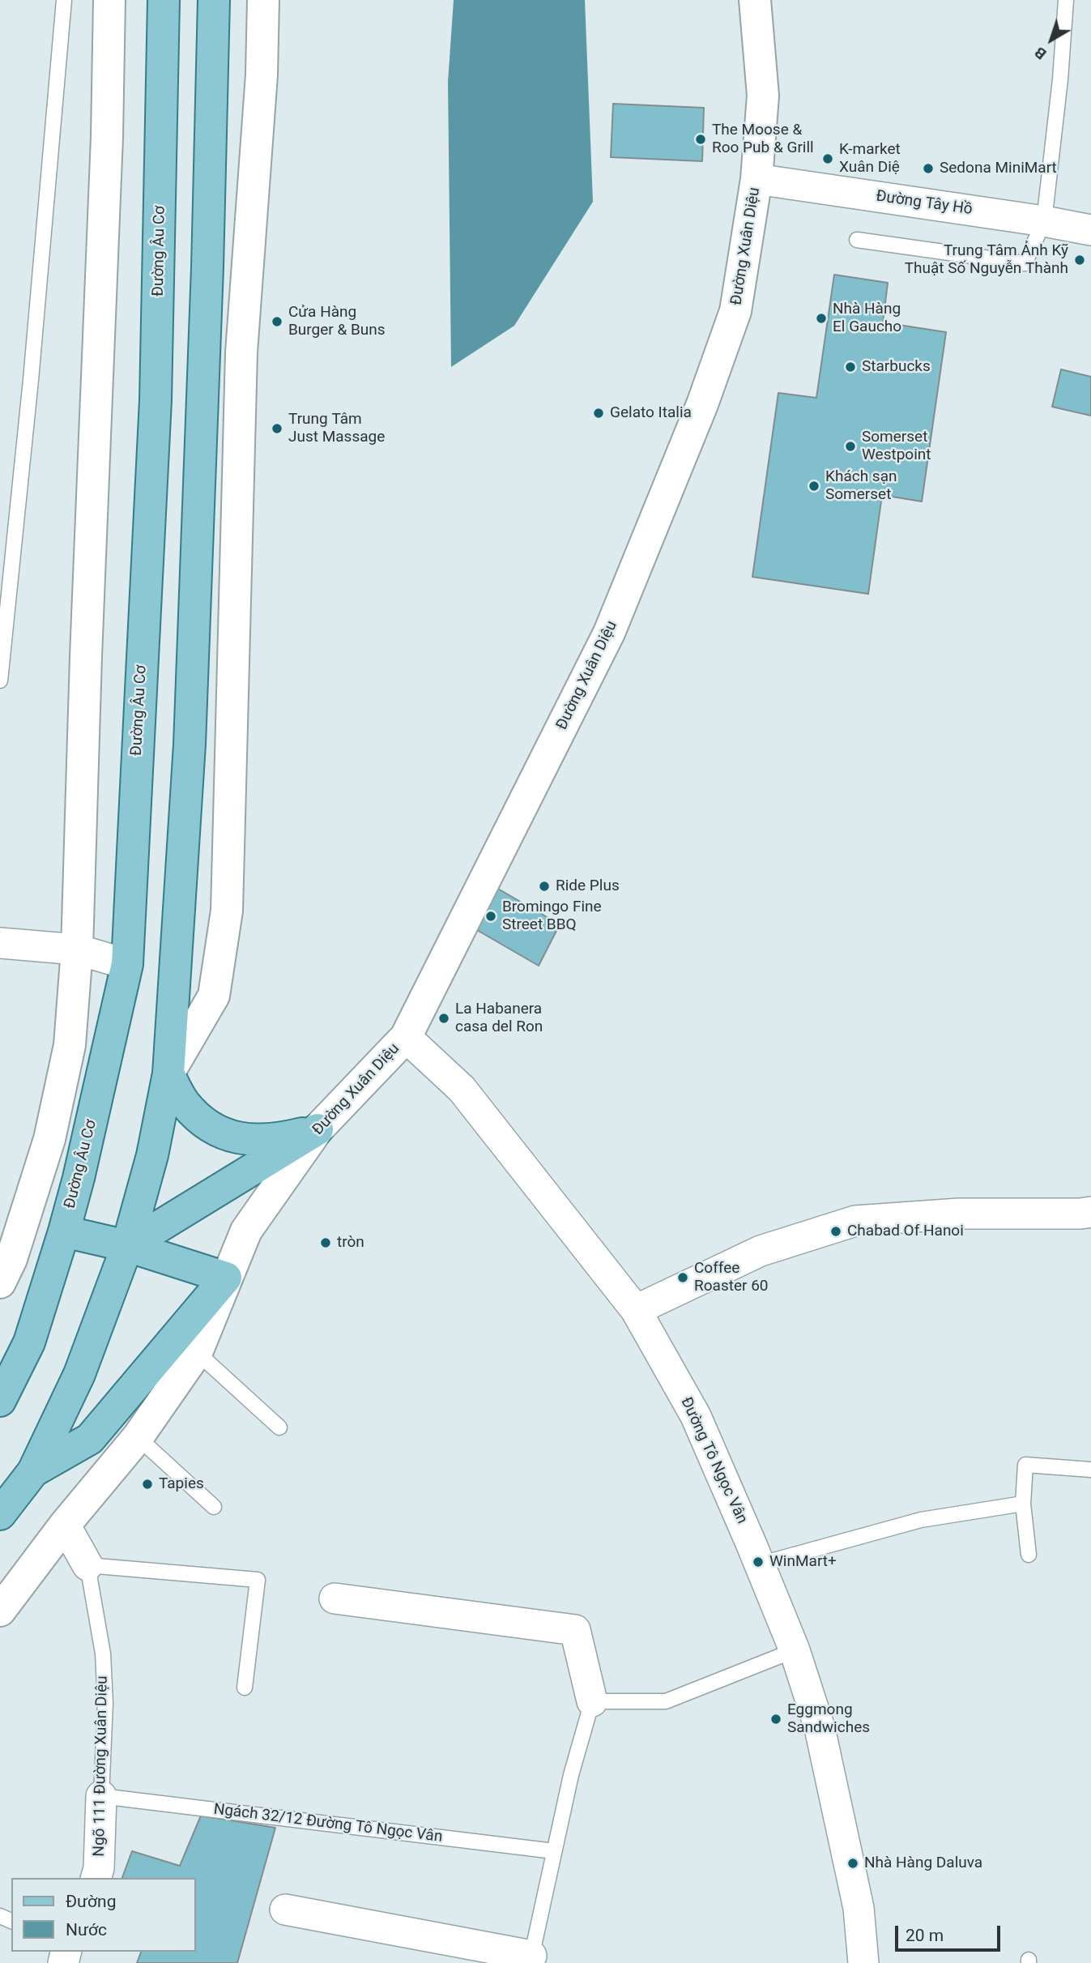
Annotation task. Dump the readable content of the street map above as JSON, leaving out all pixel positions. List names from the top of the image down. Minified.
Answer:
{"streets":{"main road":["Đường Âu Cơ"],"street":["Đường Tây Hồ","Đường Xuân Diệu","Đường Tô Ngọc Vân","Ngõ 111 Đường Xuân Diệu"],"lane":["Ngách 32/12 Đường Tô Ngọc Vân"]},"crossings":[["Đường Tây Hồ","Đường Xuân Diệu"],["Đường Xuân Diệu","Đường Tô Ngọc Vân"],["Ngõ 111 Đường Xuân Diệu","Ngách 32/12 Đường Tô Ngọc Vân"]],"places":["The Moose & Roo Pub & Grill","K-market Xuân Diệ","Sedona MiniMart","Trung Tâm Ảnh Kỹ Thuật Số Nguyễn Thành","Nhà Hàng El Gaucho","Cửa Hàng Burger & Buns","Starbucks","Gelato Italia","Trung Tâm Just Massage","Somerset Westpoint","Khách sạn Somerset","Ride Plus","Bromingo Fine Street BBQ","La Habanera casa del Ron","Chabad Of Hanoi","tròn","Coffee Roaster 60","Tapies","WinMart+","Eggmong Sandwiches","Nhà Hàng Daluva"],"legend":["Đường","Nước"],"scale_bar":"20 m","north":"bottom left"}
